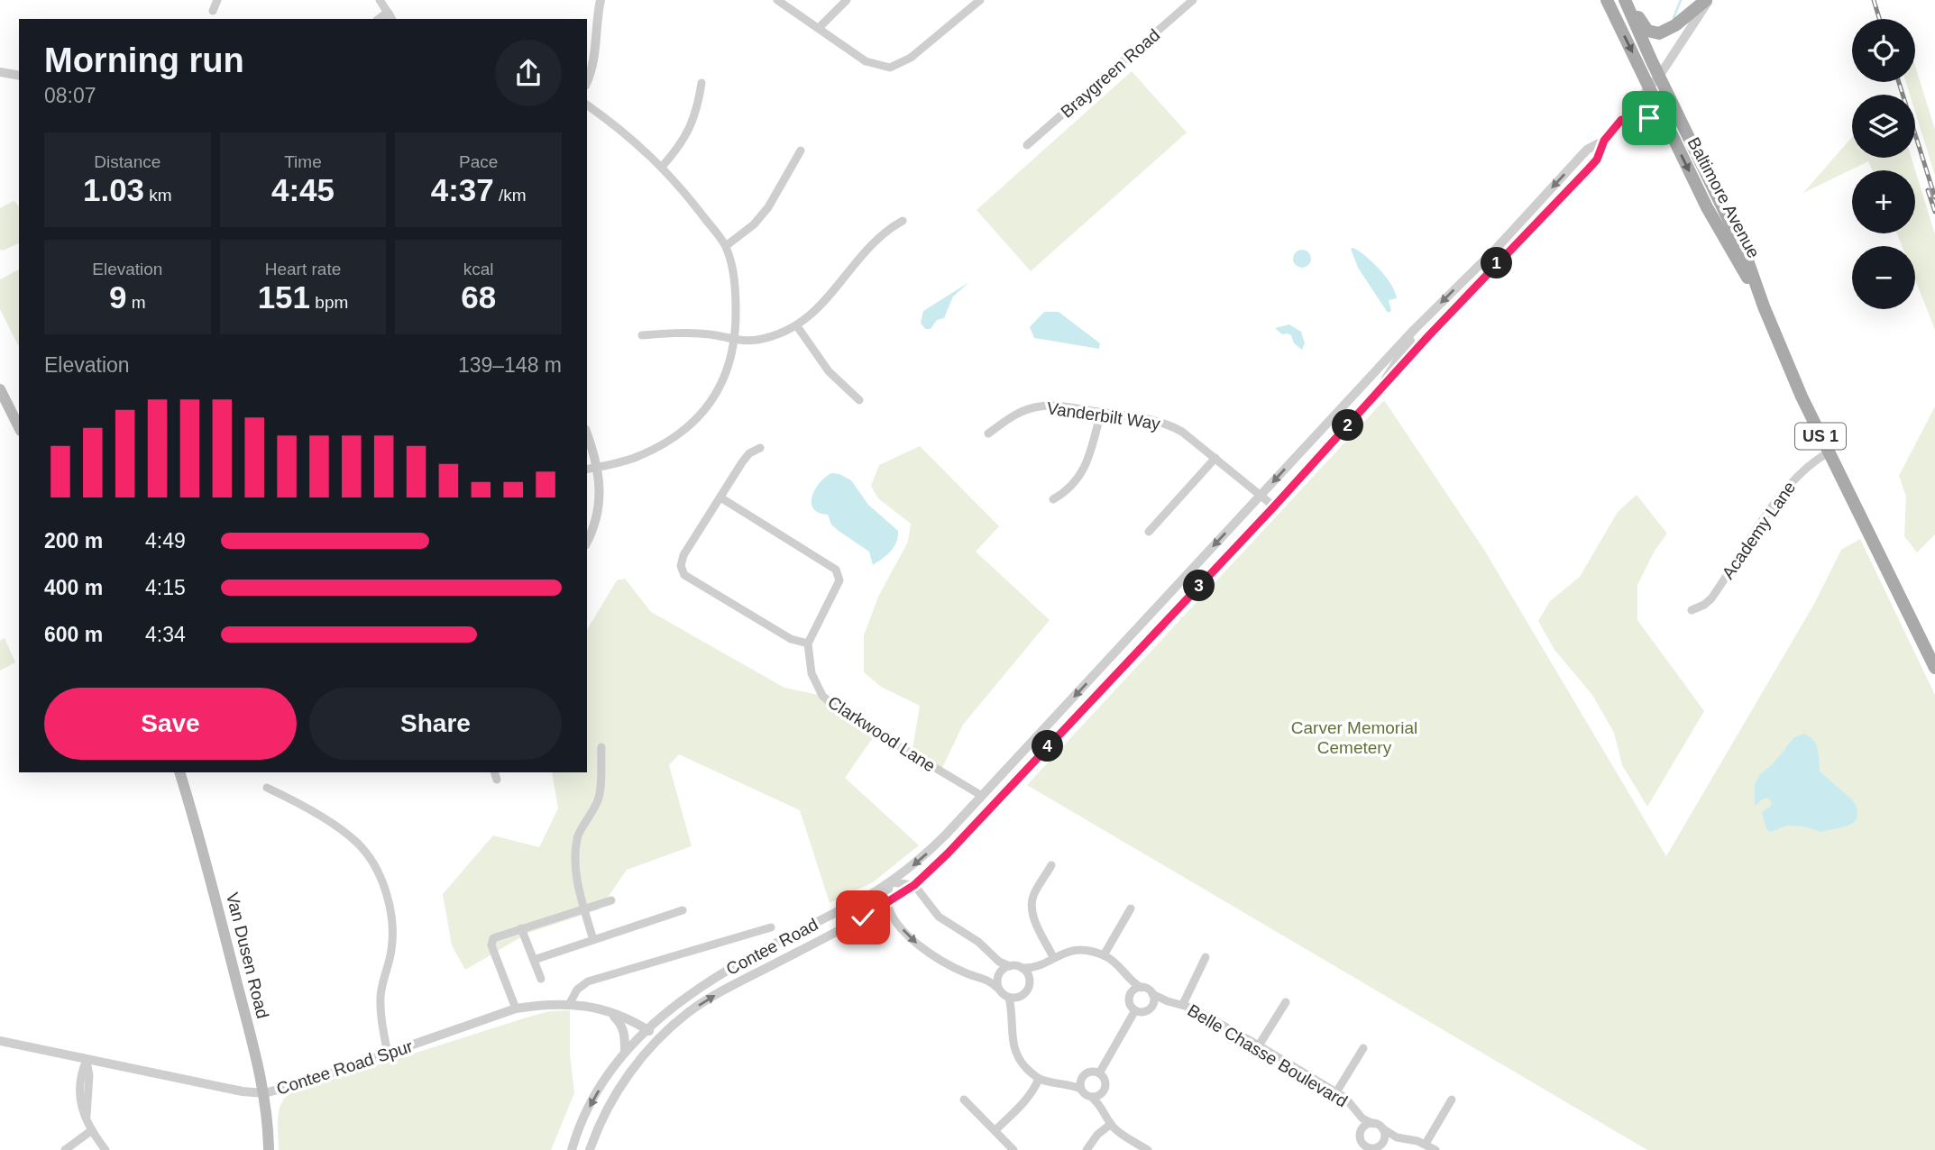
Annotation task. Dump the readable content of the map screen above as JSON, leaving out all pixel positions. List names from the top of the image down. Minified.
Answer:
{"streets":{"main road":["Baltimore Avenue","US 1","Van Dusen Road"],"street":["Braygreen Road","Vanderbilt Way","Academy Lane","Clarkwood Lane","Contee Road","Belle Chasse Boulevard","Contee Road Spur"]},"crossings":[["Baltimore Avenue","Academy Lane"],["Baltimore Avenue","Contee Road"],["Vanderbilt Way","Contee Road"],["Clarkwood Lane","Contee Road"],["Contee Road","Contee Road Spur"],["Van Dusen Road","Contee Road Spur"]],"parks":["Carver Memorial Cemetery"],"page":{"map_buttons":["+","−"],"heading":["Morning run","08:07"],"stats":[["Distance","1.03 km"],["Time","4:45"],["Pace","4:37 /km"],["Elevation","9 m"],["Heart rate","151 bpm"],["kcal","68"]],"pins":["1","2","3","4"],"chart":["Elevation","139–148 m"],"list":[{"name":"200 m","note":"4:49"},{"name":"400 m","note":"4:15"},{"name":"600 m","note":"4:34"}],"buttons":["Save","Share"]}}
